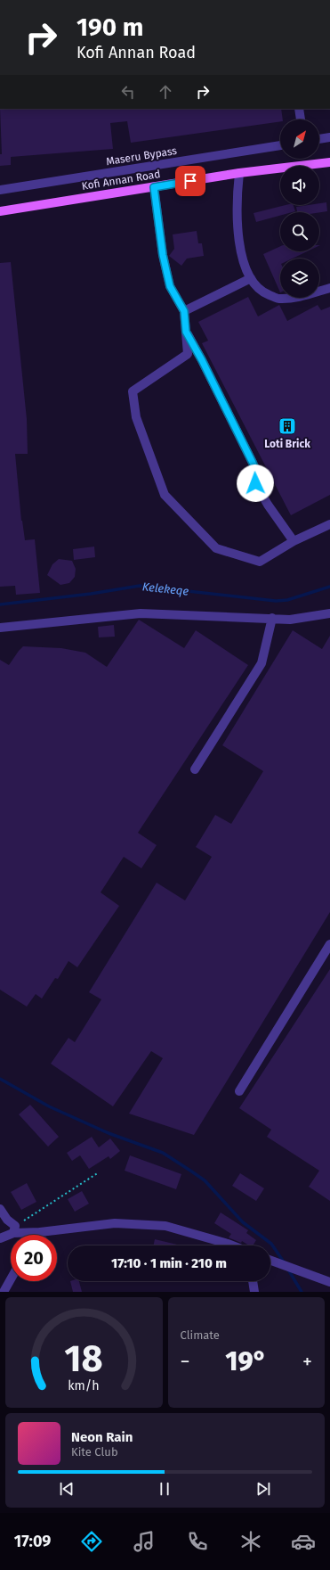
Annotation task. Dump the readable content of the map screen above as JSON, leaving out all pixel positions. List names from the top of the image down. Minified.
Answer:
{"streets":{"main road":["Kofi Annan Road"],"street":["Maseru Bypass"]},"water":["Kelekeqe"],"places":{"building":["Loti Brick"]},"north":"top right","page":{"turn":["190 m","Kofi Annan Road"],"limit":"20","trip":"17:10 · 1 min · 210 m","tile":"Climate","heat":["−","19°","+"],"song":["Neon Rain","Kite Club"],"tabs":"17:09","gauge":["18","km/h"]}}
